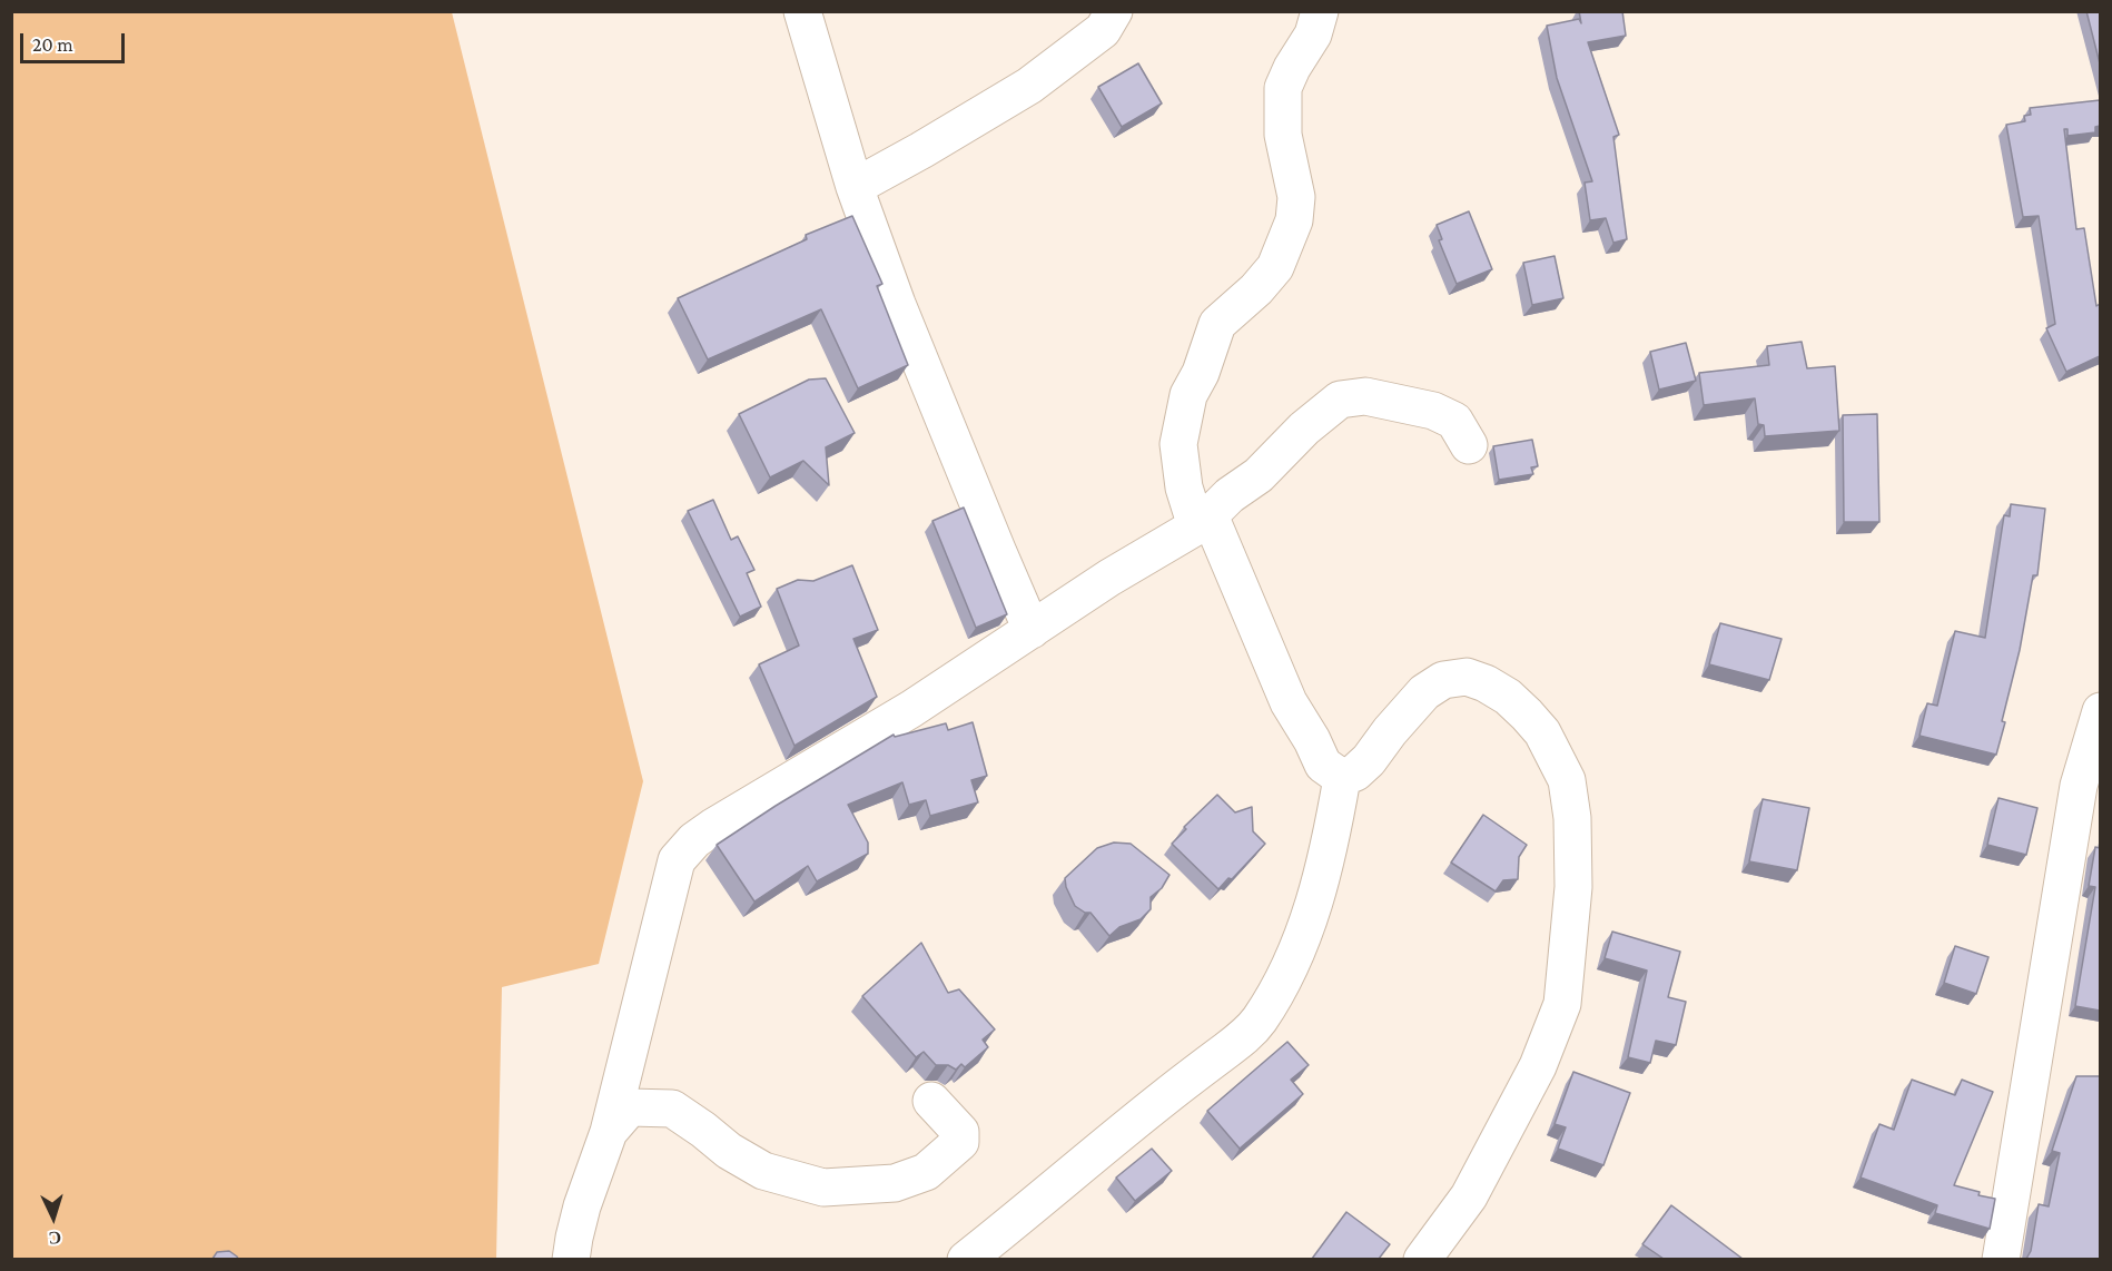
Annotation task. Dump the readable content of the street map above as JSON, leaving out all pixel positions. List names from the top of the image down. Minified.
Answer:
{"scale_bar":"20 m","north":"bottom"}
